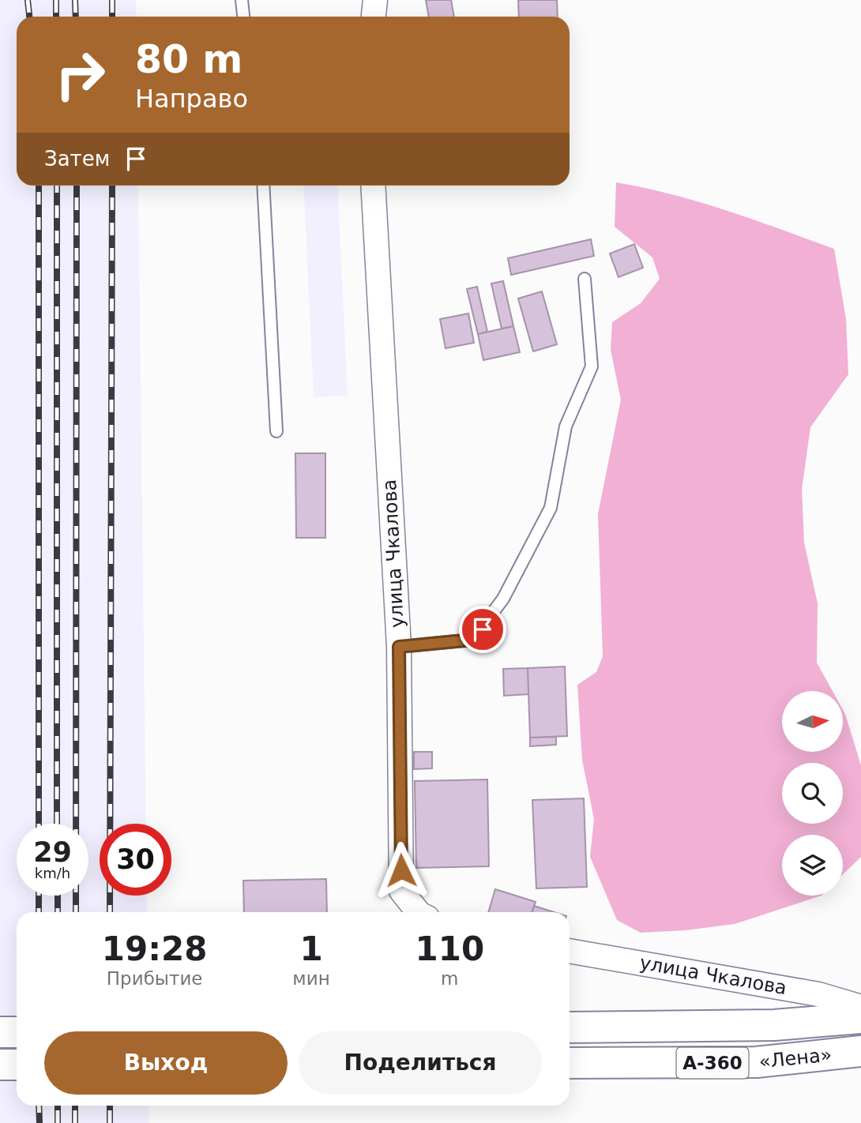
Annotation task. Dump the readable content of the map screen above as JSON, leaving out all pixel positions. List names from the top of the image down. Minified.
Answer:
{"streets":{"highway":["«Лена»","А-360"],"street":["улица Чкалова"]},"north":"right","page":{"turn":["80 m","Направо"],"then":"Затем","speed":"29 km/h","limit":"30","eta":["19:28","Прибытие","1","мин","110","m"],"buttons":["Выход","Поделиться"]}}
